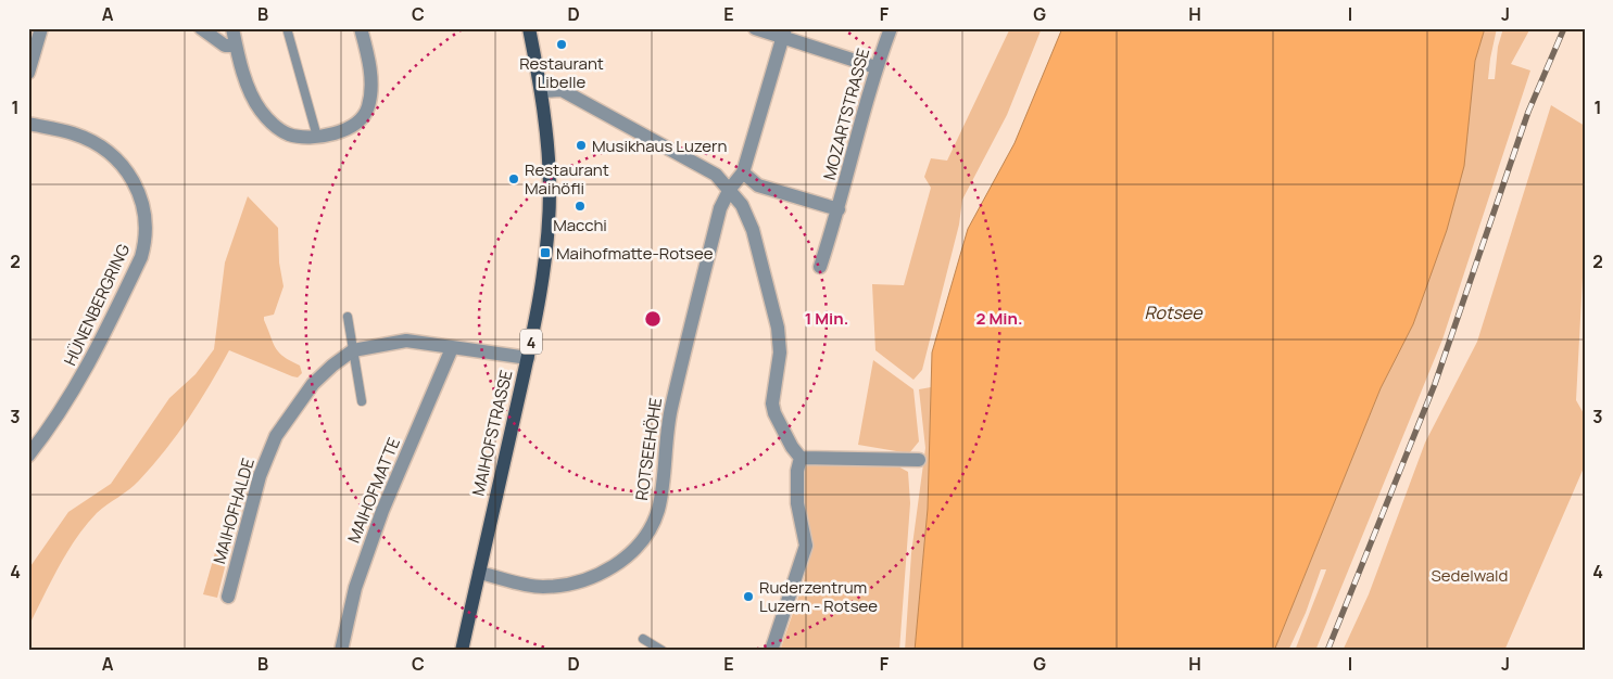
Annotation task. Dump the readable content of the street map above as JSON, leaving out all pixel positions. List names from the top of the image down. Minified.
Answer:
{"streets":{"main road":["4","MAIHOFSTRASSE"],"street":["MOZARTSTRASSE","HÜNENBERGRING","ROTSEEHÖHE","MAIHOFMATTE","MAIHOFHALDE"]},"crossings":[["MAIHOFSTRASSE","ROTSEEHÖHE"],["MAIHOFSTRASSE","MAIHOFHALDE"],["MAIHOFMATTE","MAIHOFHALDE"]],"water":["Rotsee"],"parks":["Sedelwald"],"places":{"other":["Restaurant Libelle","Musikhaus Luzern","Restaurant Maihöfli","Macchi","Ruderzentrum Luzern - Rotsee"],"transit":["Maihofmatte-Rotsee"]},"grid":{"columns":["A","B","C","D","E","F","G","H","I","J"],"rows":["1","2","3","4"]},"rings":["1 Min.","2 Min."]}
